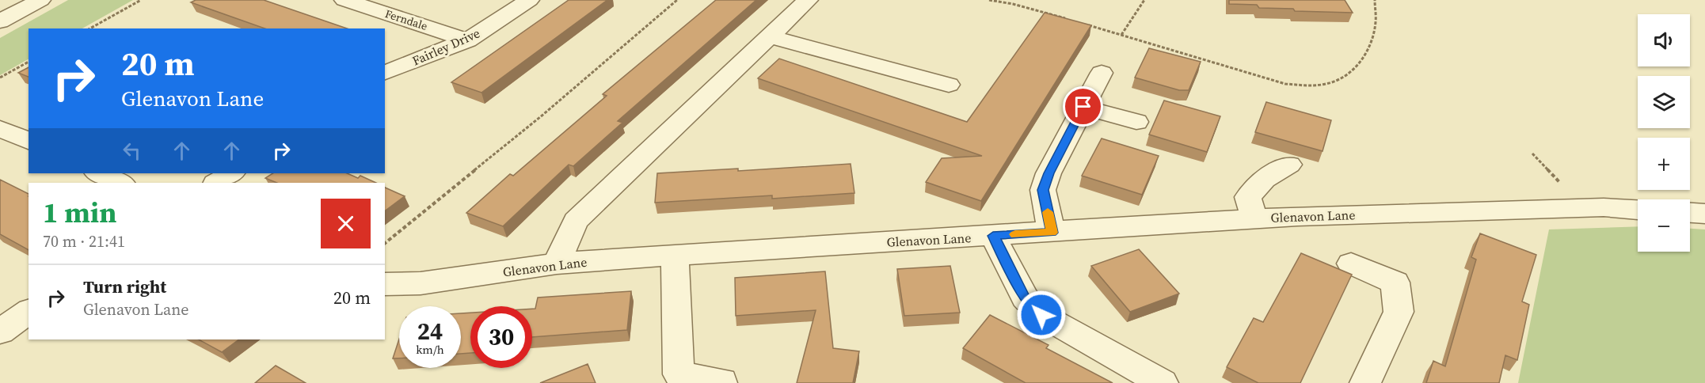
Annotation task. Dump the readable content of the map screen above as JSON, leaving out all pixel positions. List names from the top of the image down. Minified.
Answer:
{"streets":{"street":["Ferndale","Fairley Drive","Glenavon Lane"]},"crossings":[["Ferndale","Fairley Drive"]],"page":{"map_buttons":["+","−"],"turn":["20 m","Glenavon Lane"],"heading":["1 min","70 m · 21:41"],"list":[{"name":"Turn right","note":"Glenavon Lane","value":"20 m"}],"speed":"24 km/h","limit":"30"}}
